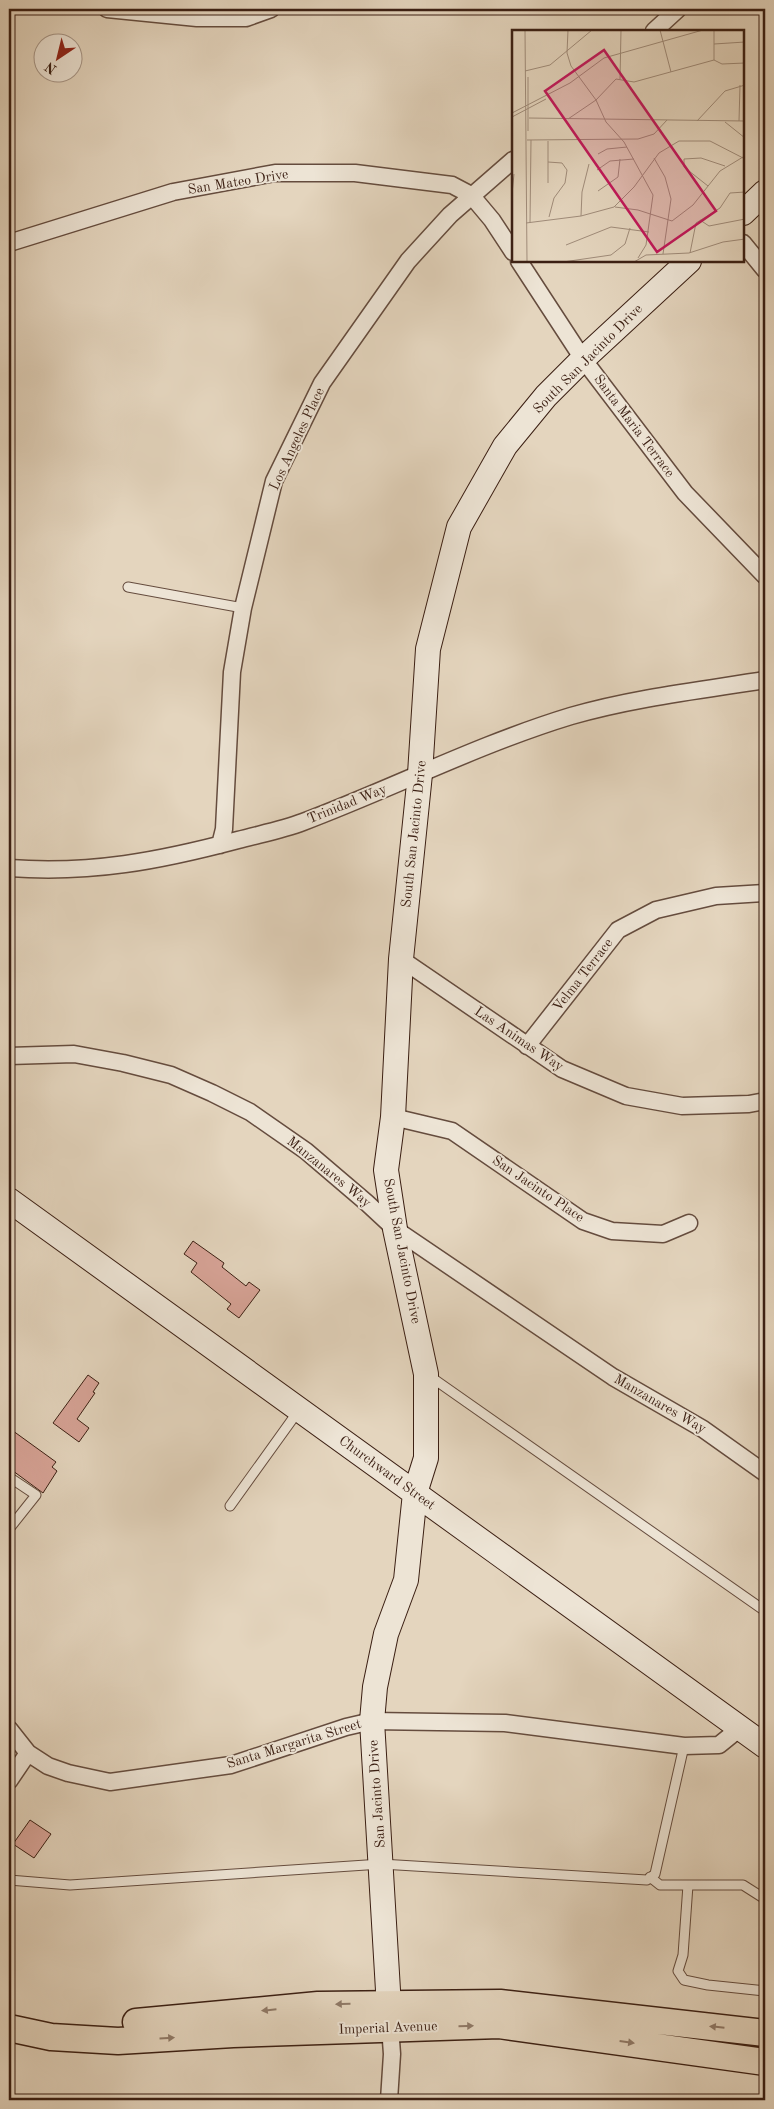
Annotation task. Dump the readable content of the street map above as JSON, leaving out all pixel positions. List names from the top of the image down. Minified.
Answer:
{"streets":{"main road":["Imperial Avenue"],"street":["San Mateo Drive","South San Jacinto Drive","Santa Maria Terrace","Los Angeles Place","Trinidad Way","Velma Terrace","Las Animas Way","Manzanares Way","San Jacinto Place","Churchward Street","Santa Margarita Street","San Jacinto Drive"]},"crossings":[["San Mateo Drive","Los Angeles Place"],["South San Jacinto Drive","Santa Maria Terrace"],["South San Jacinto Drive","Trinidad Way"],["South San Jacinto Drive","Las Animas Way"],["South San Jacinto Drive","Manzanares Way"],["South San Jacinto Drive","San Jacinto Place"],["South San Jacinto Drive","Churchward Street"],["South San Jacinto Drive","San Jacinto Drive"],["Los Angeles Place","Trinidad Way"],["Velma Terrace","Las Animas Way"],["Churchward Street","Santa Margarita Street"],["Churchward Street","San Jacinto Drive"],["Santa Margarita Street","San Jacinto Drive"],["San Jacinto Drive","Imperial Avenue"]],"north":"bottom left"}
